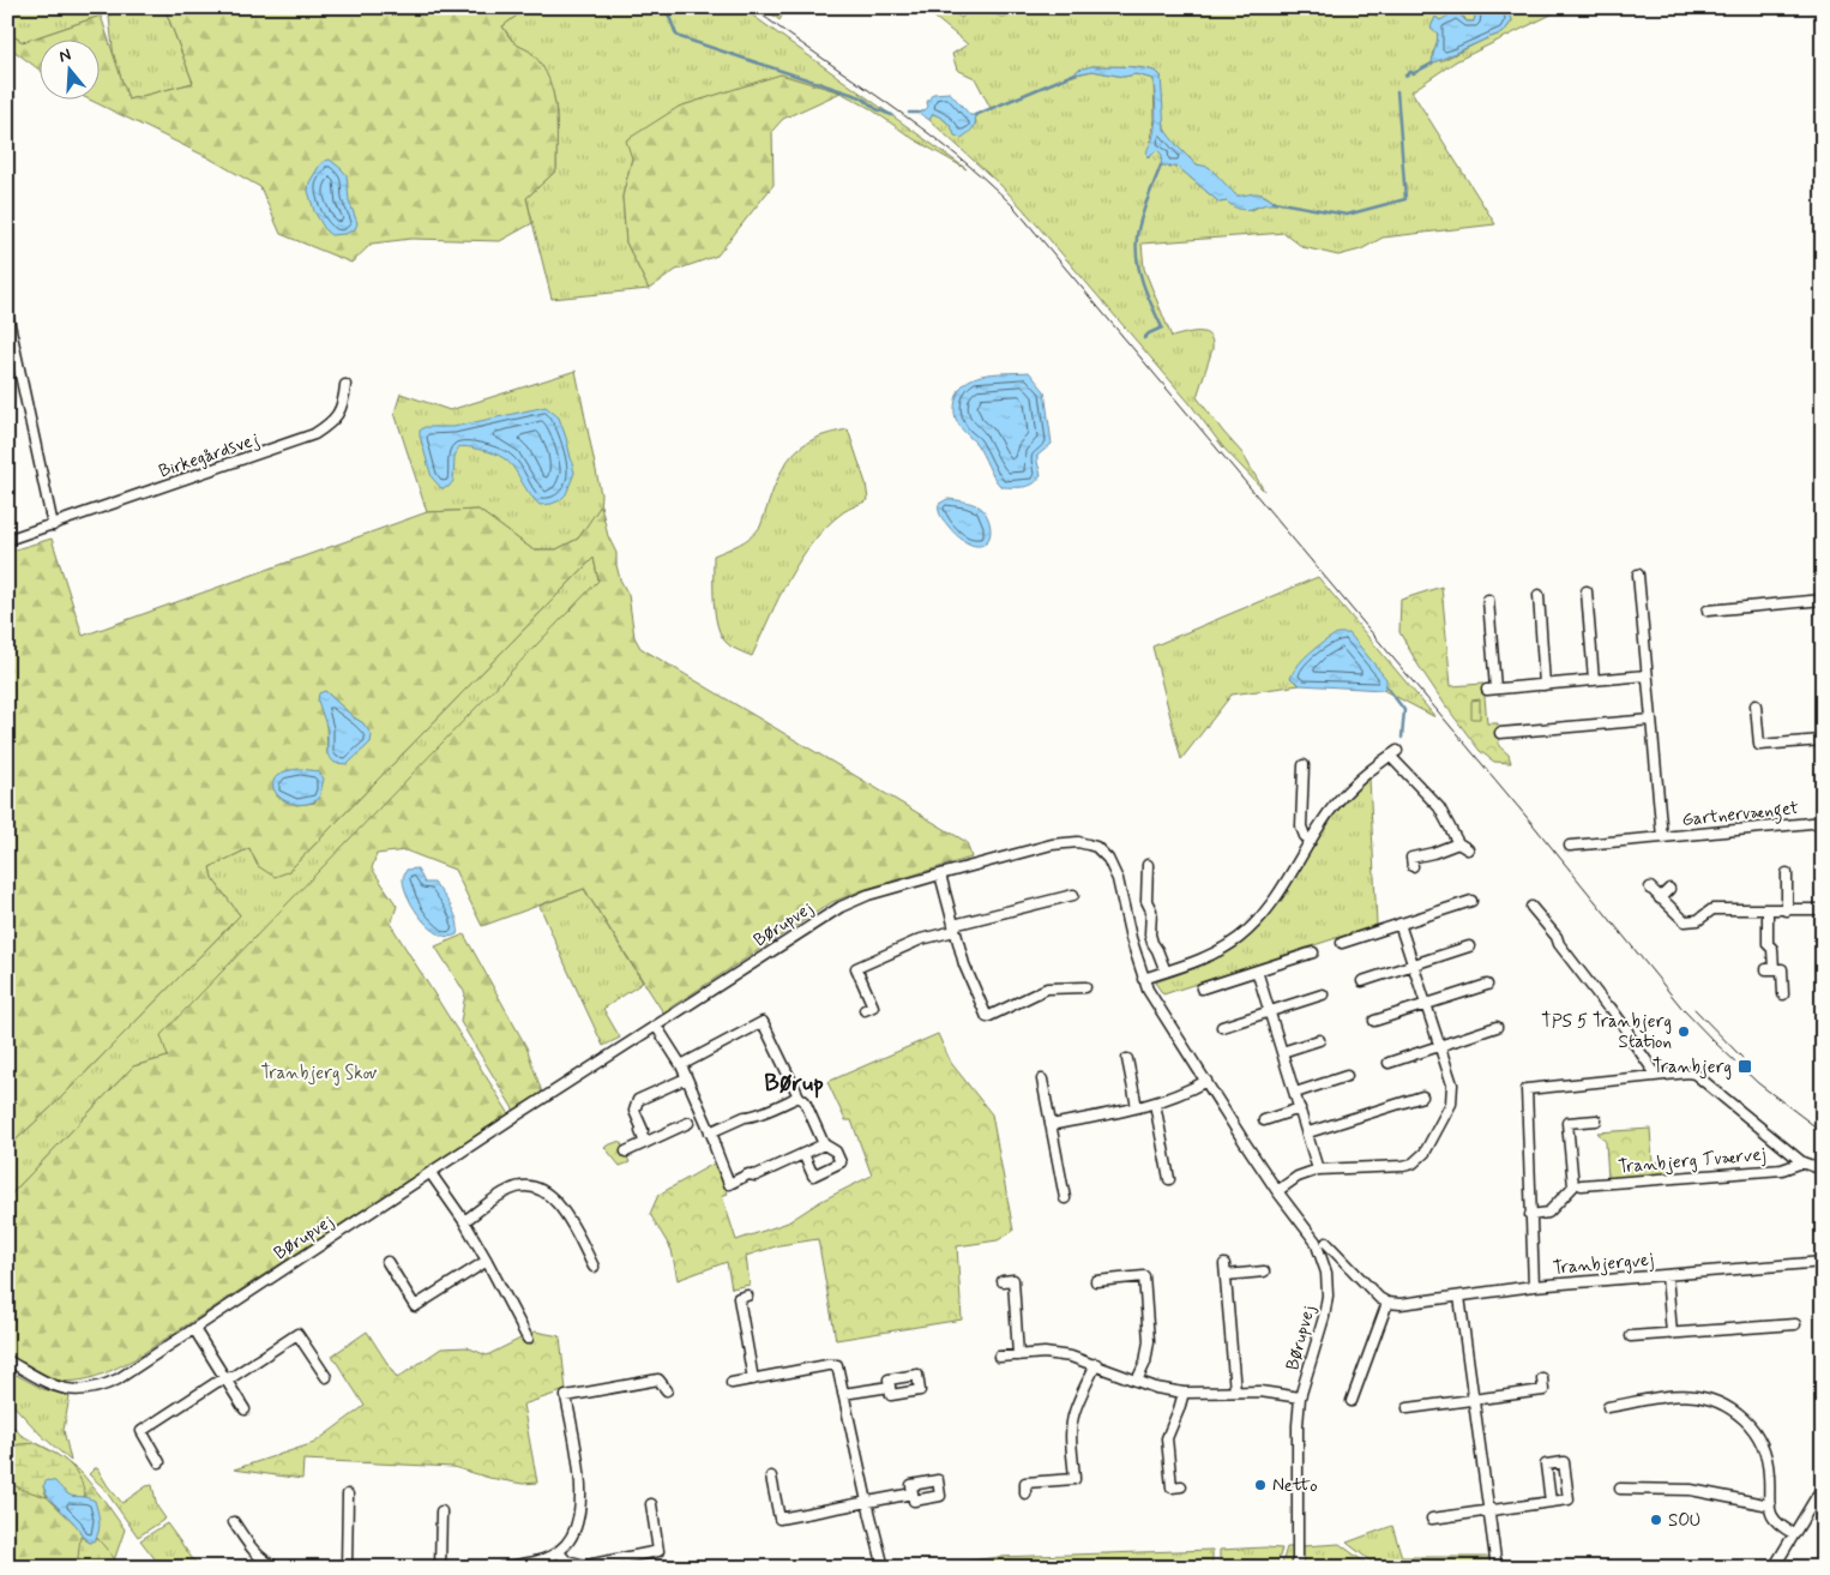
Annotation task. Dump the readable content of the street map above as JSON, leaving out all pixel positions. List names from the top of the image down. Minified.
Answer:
{"streets":{"street":["Birkegårdsvej","Gartnervænget","Børupvej","Tranbjerg Tværvej","Tranbjergvej"]},"districts":["Børup"],"parks":["Tranbjerg Skov"],"places":{"other":["TPS 5 Tranbjerg Station","Netto","SOU"],"transit":["Tranbjerg"]},"north":"top"}
